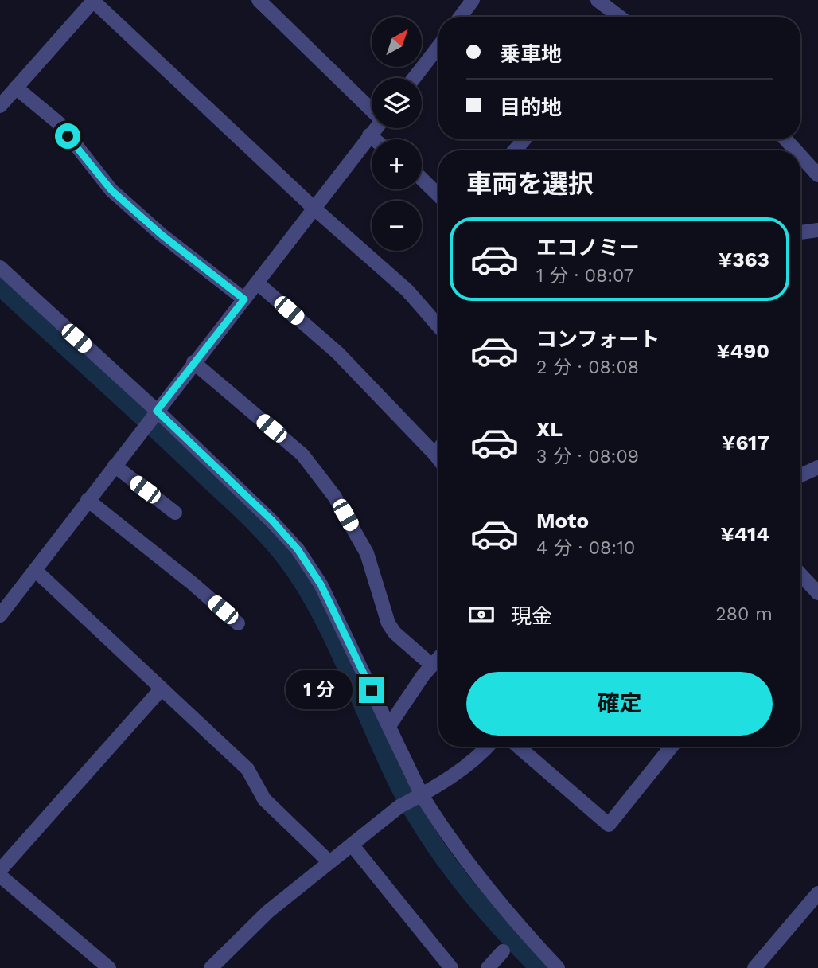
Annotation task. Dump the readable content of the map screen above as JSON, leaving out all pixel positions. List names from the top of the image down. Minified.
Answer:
{"north":"top right","page":{"map_buttons":["+","−"],"banner":["乗車地","目的地"],"heading":"車両を選択","list":[{"name":"エコノミー","note":"1 分 · 08:07","value":"¥363"},{"name":"コンフォート","note":"2 分 · 08:08","value":"¥490"},{"name":"XL","note":"3 分 · 08:09","value":"¥617"},{"name":"Moto","note":"4 分 · 08:10","value":"¥414"}],"pay":["現金","280 m"],"buttons":"確定","bubble":"1 分"}}
